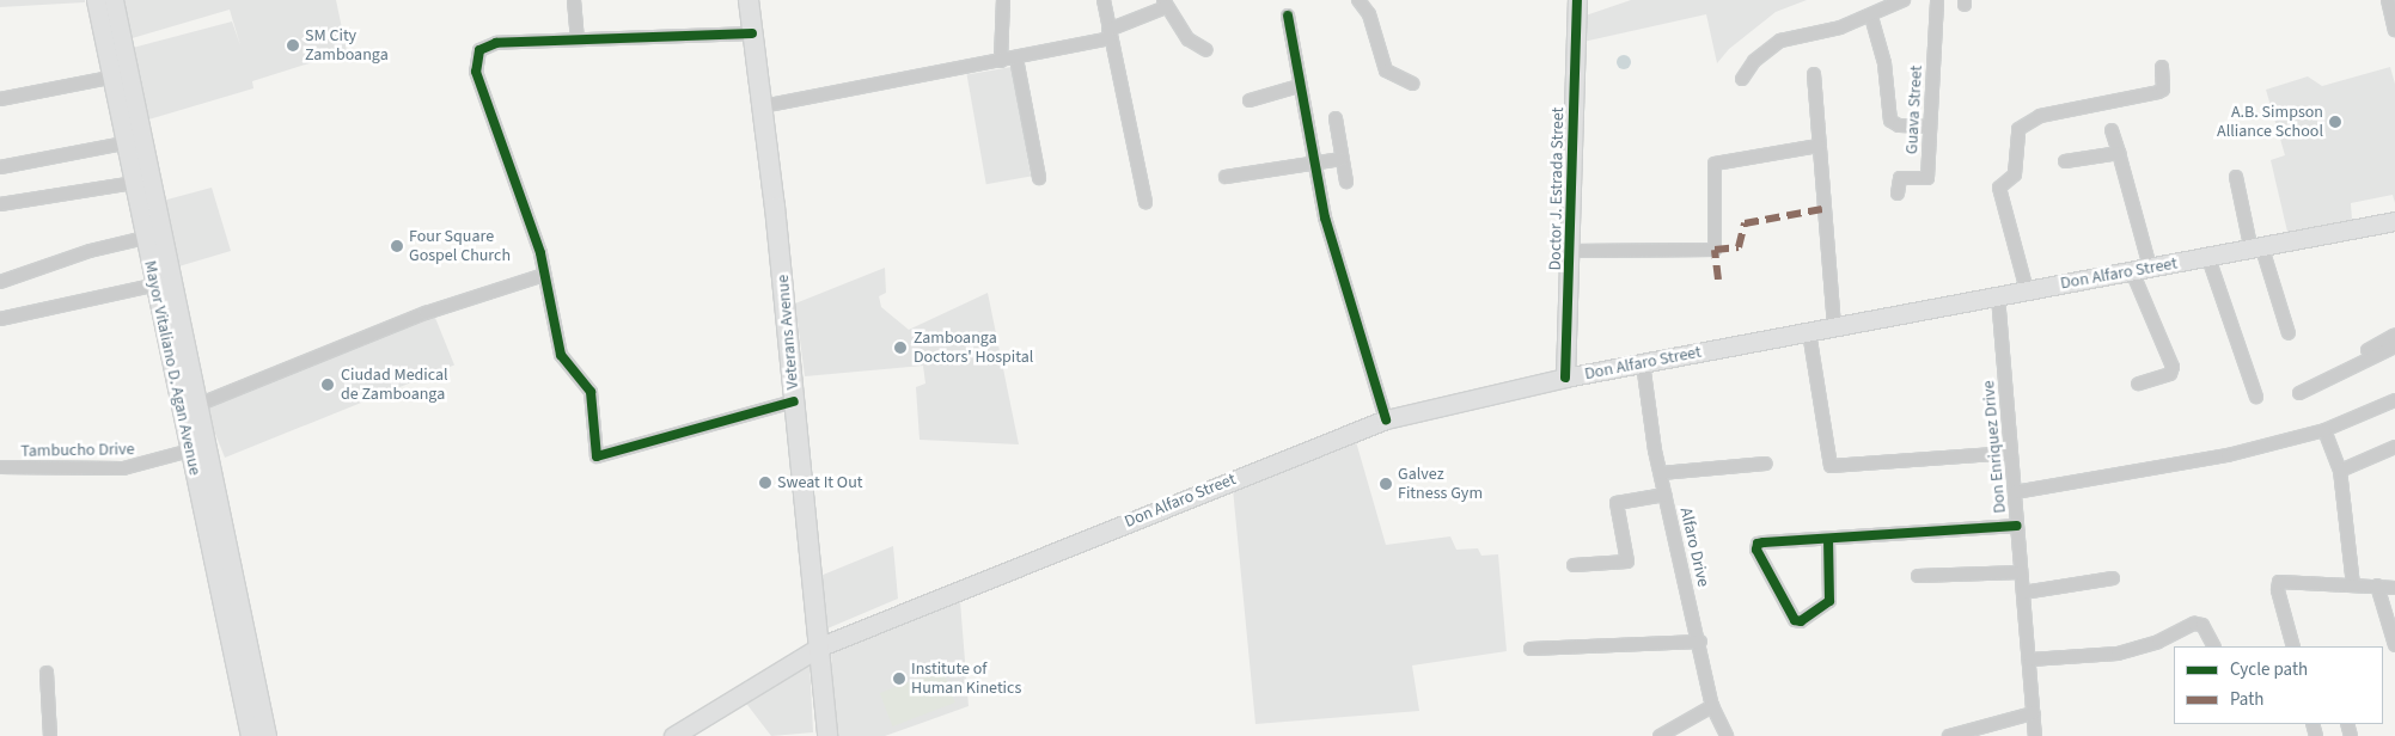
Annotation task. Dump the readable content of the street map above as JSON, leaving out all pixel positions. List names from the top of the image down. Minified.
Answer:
{"streets":{"main road":["Doctor J. Estrada Street","Don Alfaro Street","Veterans Avenue","Mayor Vitaliano D. Agan Avenue"],"street":["Guava Street","Don Enriquez Drive","Tambucho Drive","Alfaro Drive"]},"crossings":[["Doctor J. Estrada Street","Don Alfaro Street"],["Don Alfaro Street","Veterans Avenue"],["Don Alfaro Street","Don Enriquez Drive"],["Don Alfaro Street","Alfaro Drive"],["Mayor Vitaliano D. Agan Avenue","Tambucho Drive"]],"places":["SM City Zamboanga","A.B. Simpson Alliance School","Four Square Gospel Church","Zamboanga Doctors' Hospital","Ciudad Medical de Zamboanga","Sweat It Out","Galvez Fitness Gym","Institute of Human Kinetics"],"legend":["Cycle path","Path"]}
